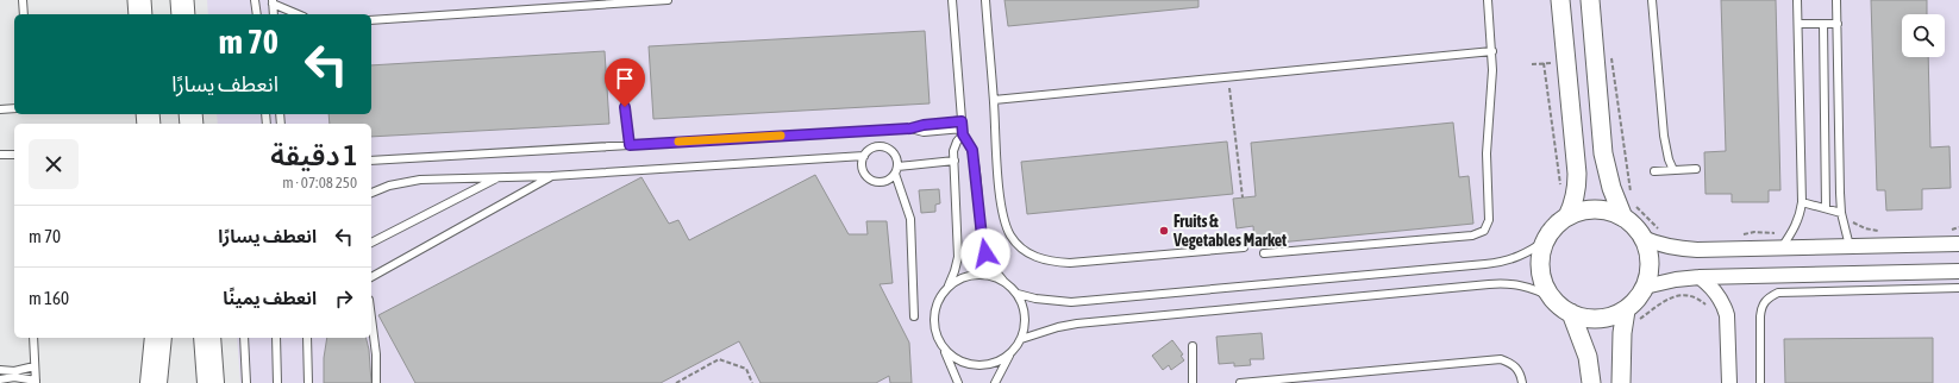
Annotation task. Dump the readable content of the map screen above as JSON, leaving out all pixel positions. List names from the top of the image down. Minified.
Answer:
{"places":["Fruits & Vegetables Market"],"page":{"turn":["70 m","انعطف يسارًا"],"heading":["1 دقيقة","250 m · 07:08"],"list":[{"name":"انعطف يسارًا","value":"70 m"},{"name":"انعطف يمينًا","value":"160 m"}]}}
